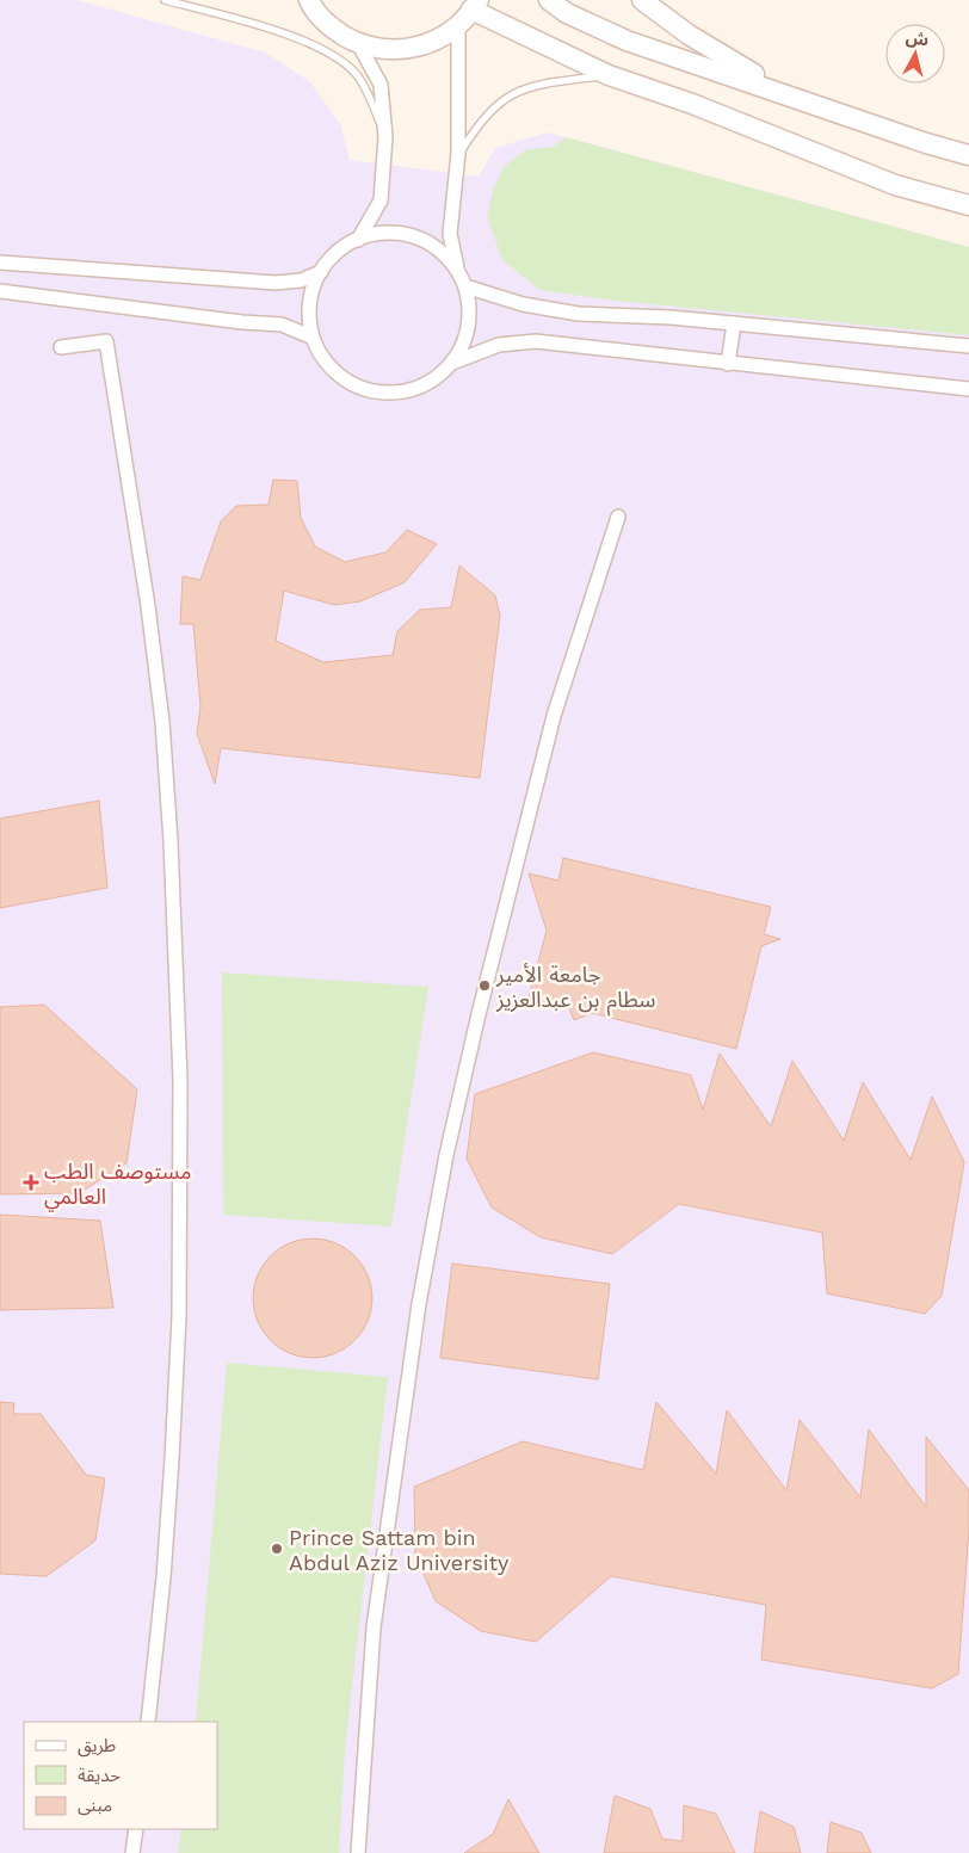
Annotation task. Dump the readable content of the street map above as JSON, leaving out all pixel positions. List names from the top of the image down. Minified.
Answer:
{"places":{"other":["جامعة الأمير سطام بن عبدالعزيز","Prince Sattam bin Abdul Aziz University"],"health":["مستوصف الطب العالمي"]},"legend":["طريق","حديقة","مبنى"],"north":"top"}
